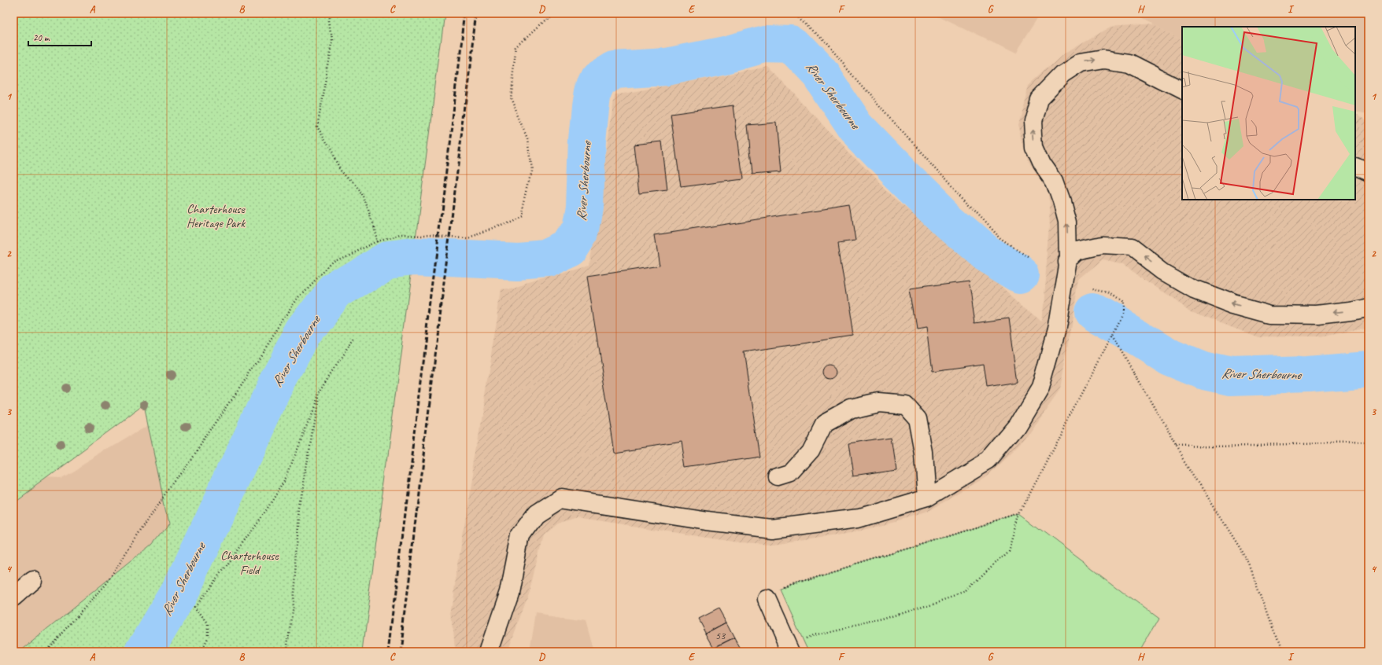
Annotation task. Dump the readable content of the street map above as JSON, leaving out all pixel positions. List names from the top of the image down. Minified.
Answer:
{"water":["River Sherbourne"],"parks":["Charterhouse Heritage Park","Charterhouse Field"],"house_numbers":["53"],"scale_bar":"20 m","grid":{"columns":["A","B","C","D","E","F","G","H","I"],"rows":["1","2","3","4"]}}
